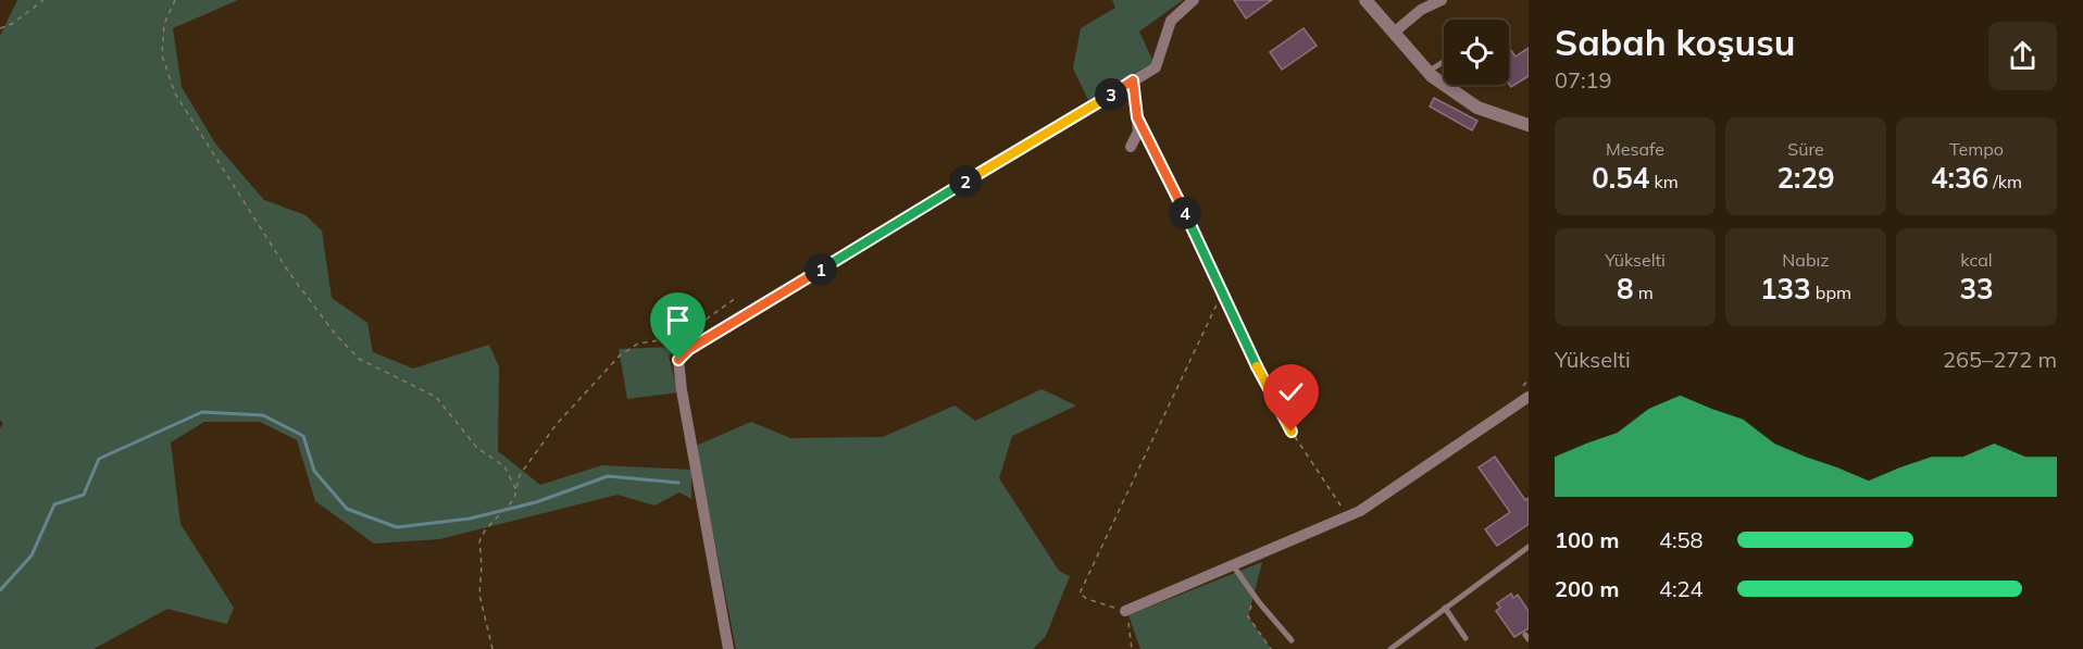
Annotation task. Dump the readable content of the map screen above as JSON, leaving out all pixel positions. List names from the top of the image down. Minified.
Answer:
{"page":{"heading":["Sabah koşusu","07:19"],"pins":["3","2","4","1"],"stats":[["Mesafe","0.54 km"],["Süre","2:29"],["Tempo","4:36 /km"],["Yükselti","8 m"],["Nabız","133 bpm"],["kcal","33"]],"chart":["Yükselti","265–272 m"],"list":[{"name":"100 m","note":"4:58"},{"name":"200 m","note":"4:24"}]}}
